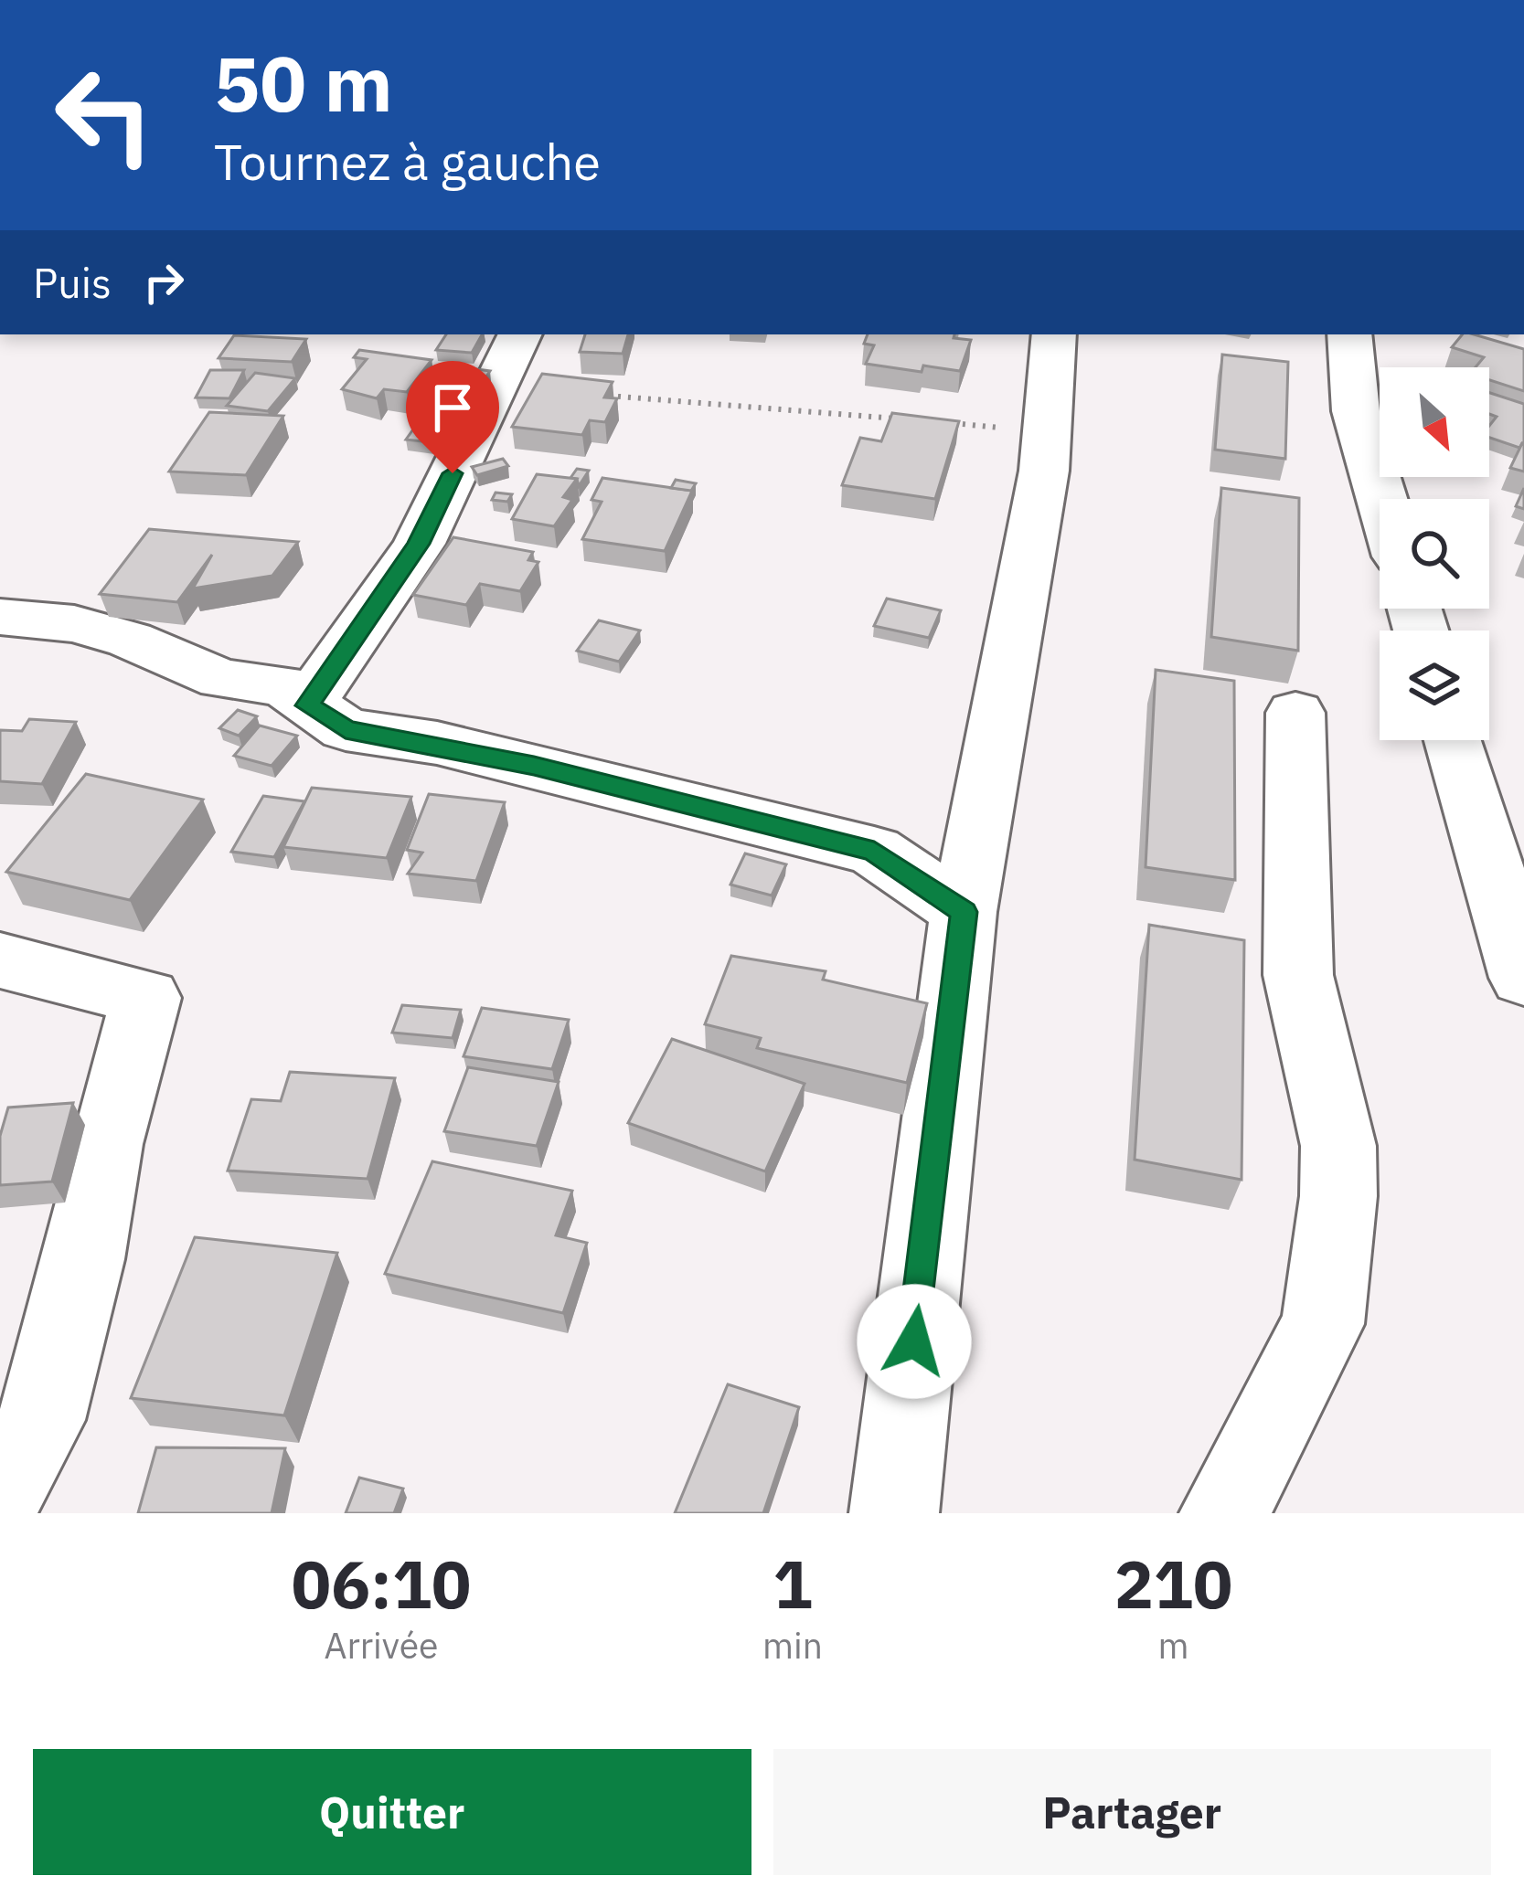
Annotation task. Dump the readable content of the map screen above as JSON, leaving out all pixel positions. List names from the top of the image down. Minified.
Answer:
{"north":"bottom right","page":{"turn":["50 m","Tournez à gauche"],"then":"Puis","eta":["06:10","Arrivée","1","min","210","m"],"buttons":["Quitter","Partager"]}}
